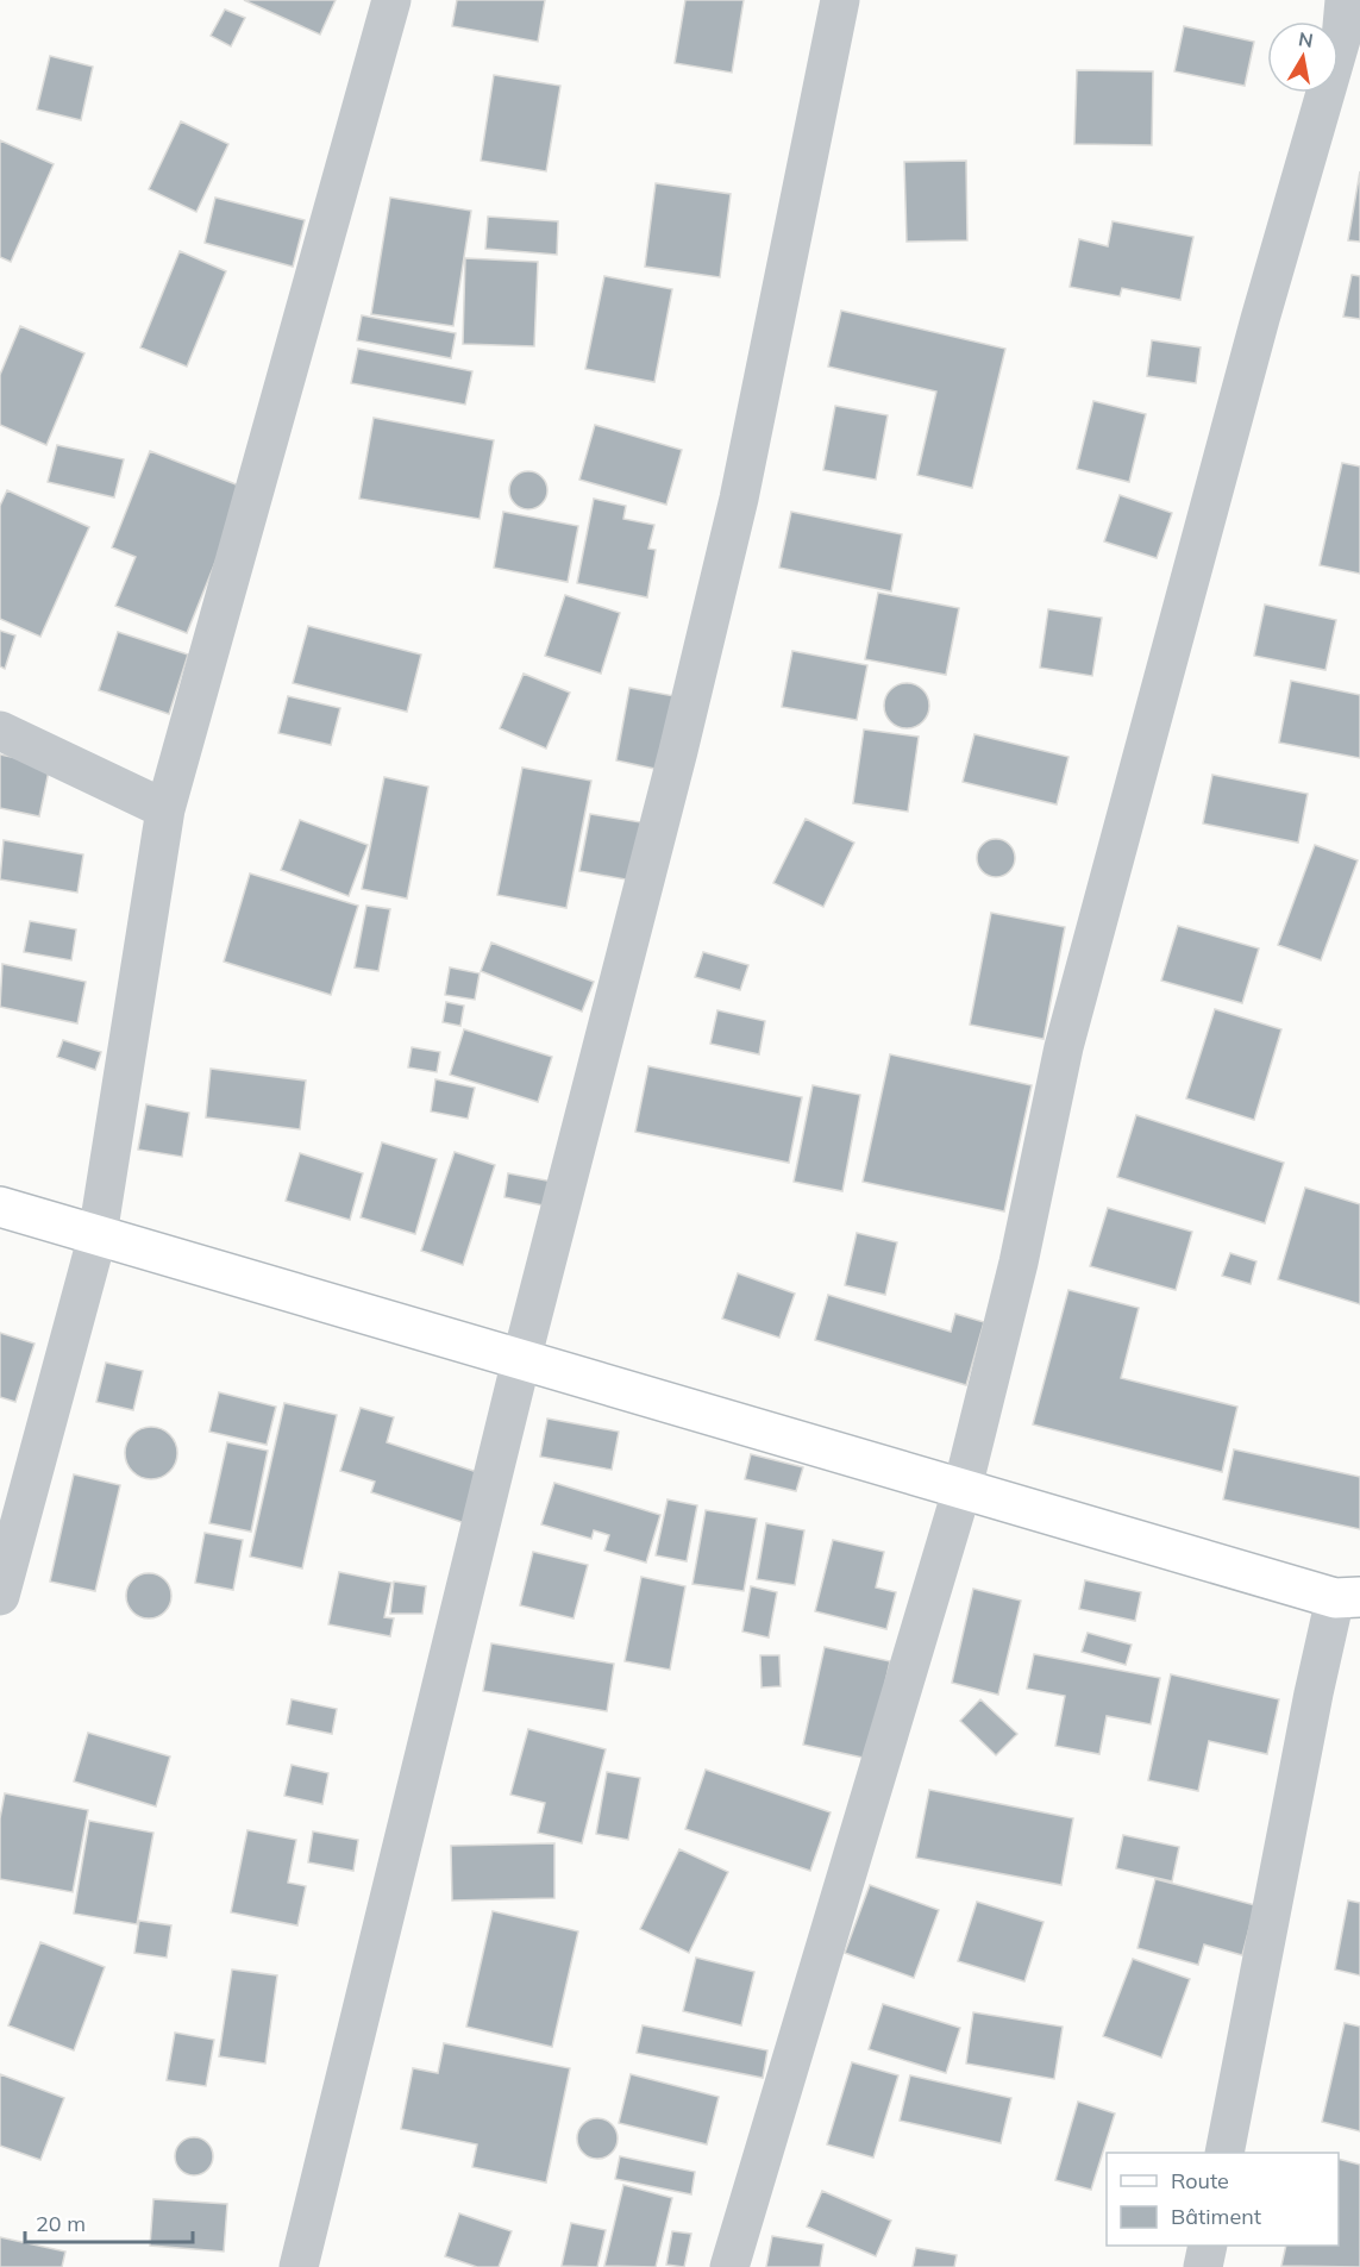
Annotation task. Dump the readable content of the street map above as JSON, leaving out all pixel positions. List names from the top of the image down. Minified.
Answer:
{"legend":["Route","Bâtiment"],"scale_bar":"20 m","north":"top"}
